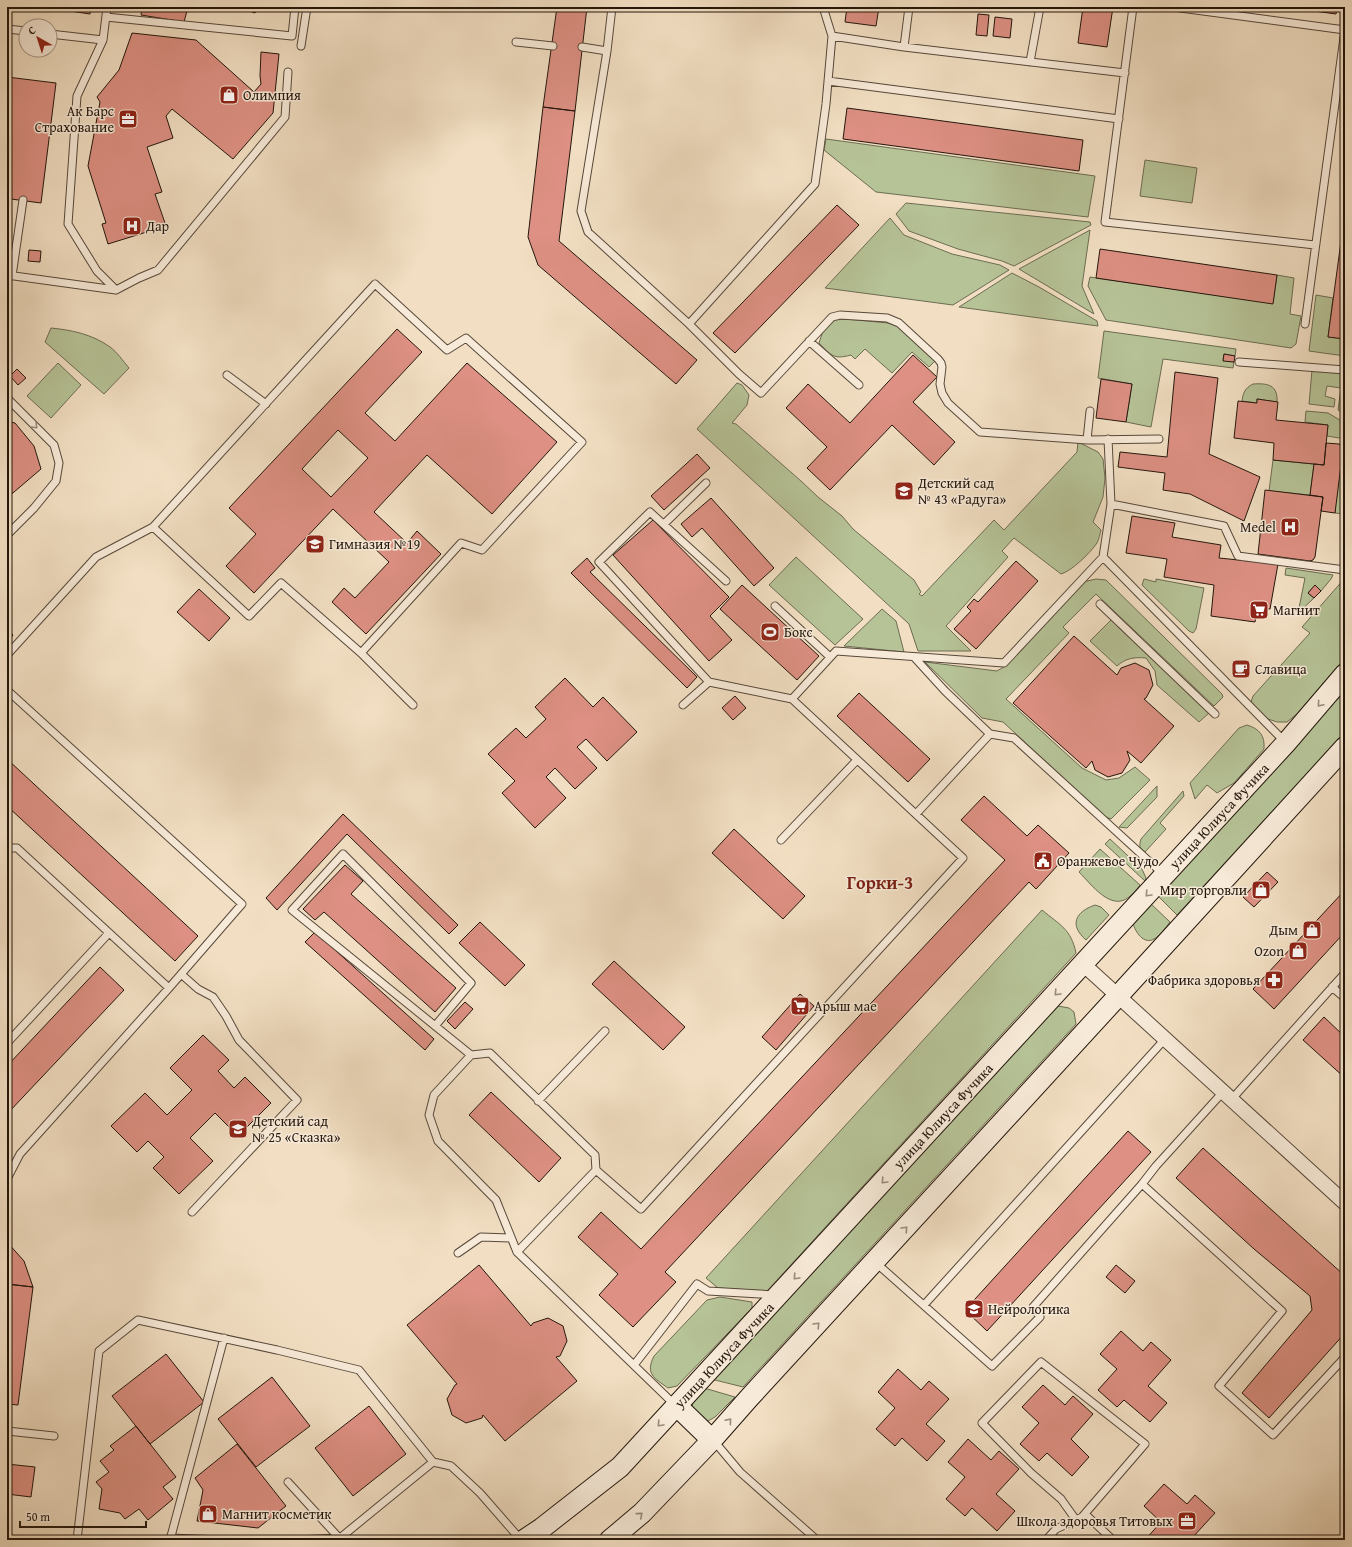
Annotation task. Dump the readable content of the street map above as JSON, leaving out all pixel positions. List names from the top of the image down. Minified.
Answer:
{"streets":{"main road":["улица Юлиуса Фучика"]},"districts":["Горки-3"],"places":{"shop":["Олимпия","Мир торговли","Дым","Ozon","Магнит косметик"],"office":["Ак Барс Страхование","Школа здоровья Титовых"],"hospital":["Дар","Medel"],"school or university":["Детский сад № 43 «Радуга»","Гимназия №19","Детский сад № 25 «Сказка»","Нейрологика"],"supermarket":["Магнит","Арыш мае"],"sports":["Бокс"],"cafe":["Славица"],"public building":["Оранжевое Чудо"],"pharmacy":["Фабрика здоровья"]},"scale_bar":"50 m","north":"top left"}
